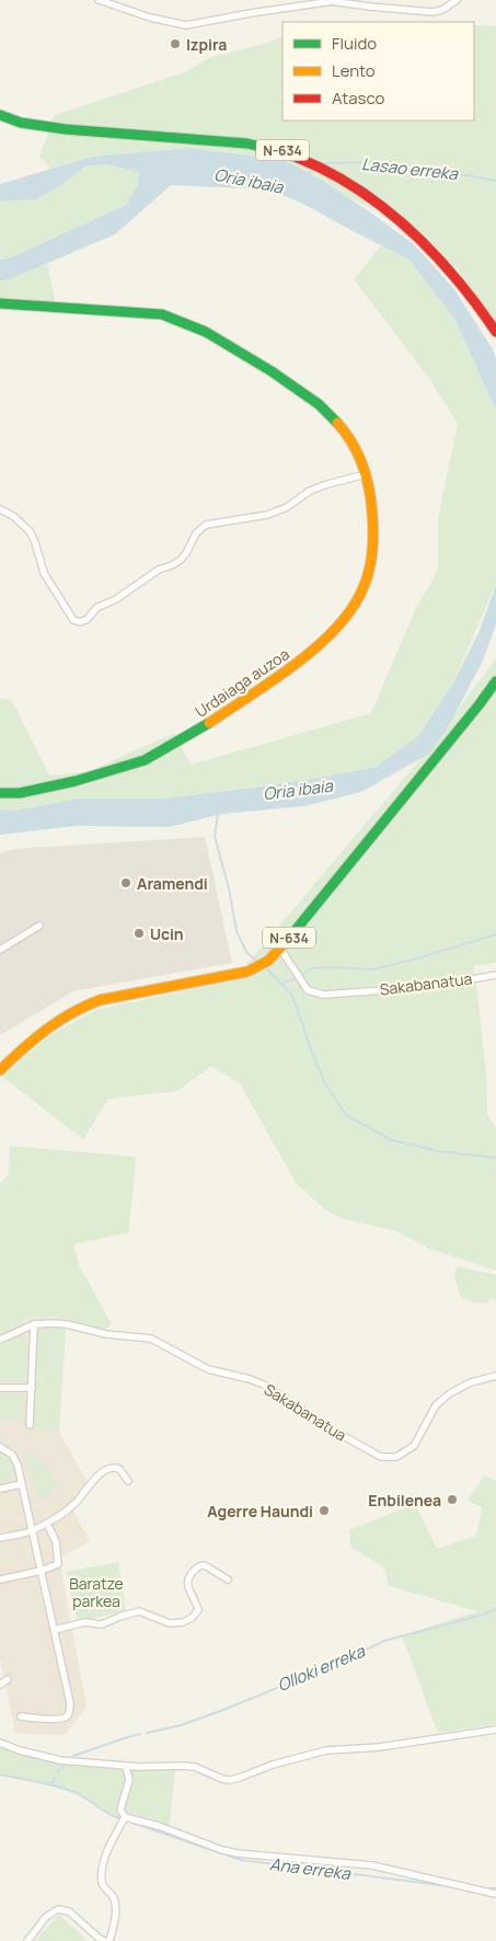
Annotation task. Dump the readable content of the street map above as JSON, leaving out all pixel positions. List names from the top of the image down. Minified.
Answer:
{"streets":{"main road":["N-634","Urdaiaga auzoa"],"street":["Sakabanatua"]},"crossings":[["N-634","Sakabanatua"]],"water":["Lasao erreka","Oria ibaia","Olloki erreka","Ana erreka"],"parks":["Baratze parkea"],"places":["Izpira","Aramendi","Ucin","Enbilenea","Agerre Haundi"],"legend":["Fluido","Lento","Atasco"]}
